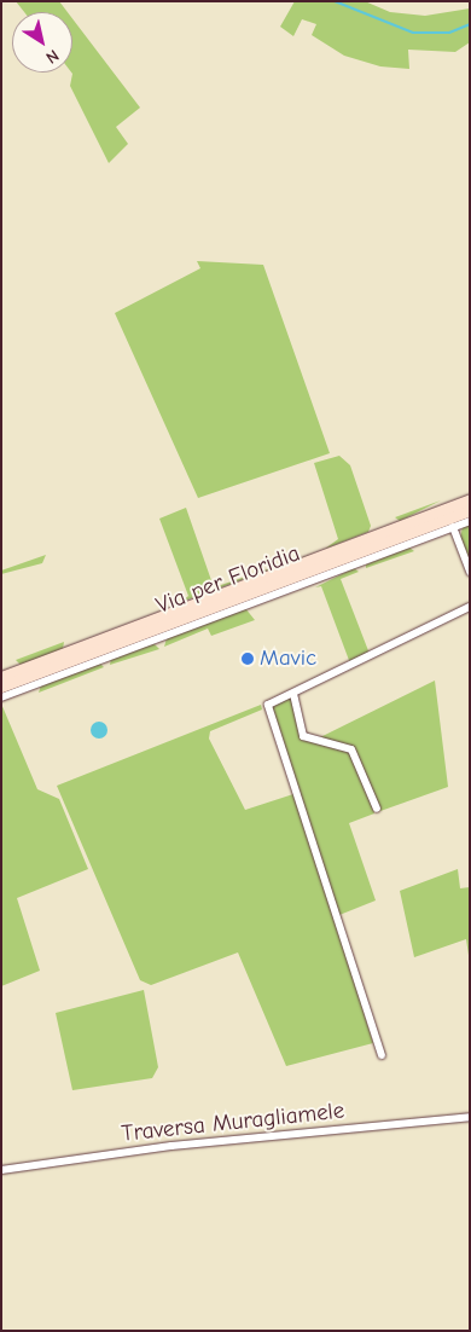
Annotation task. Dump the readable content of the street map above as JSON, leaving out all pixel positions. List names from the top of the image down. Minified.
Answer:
{"streets":{"street":["Via per Floridia","Traversa Muragliamele"]},"places":["Mavic"],"north":"bottom right"}
